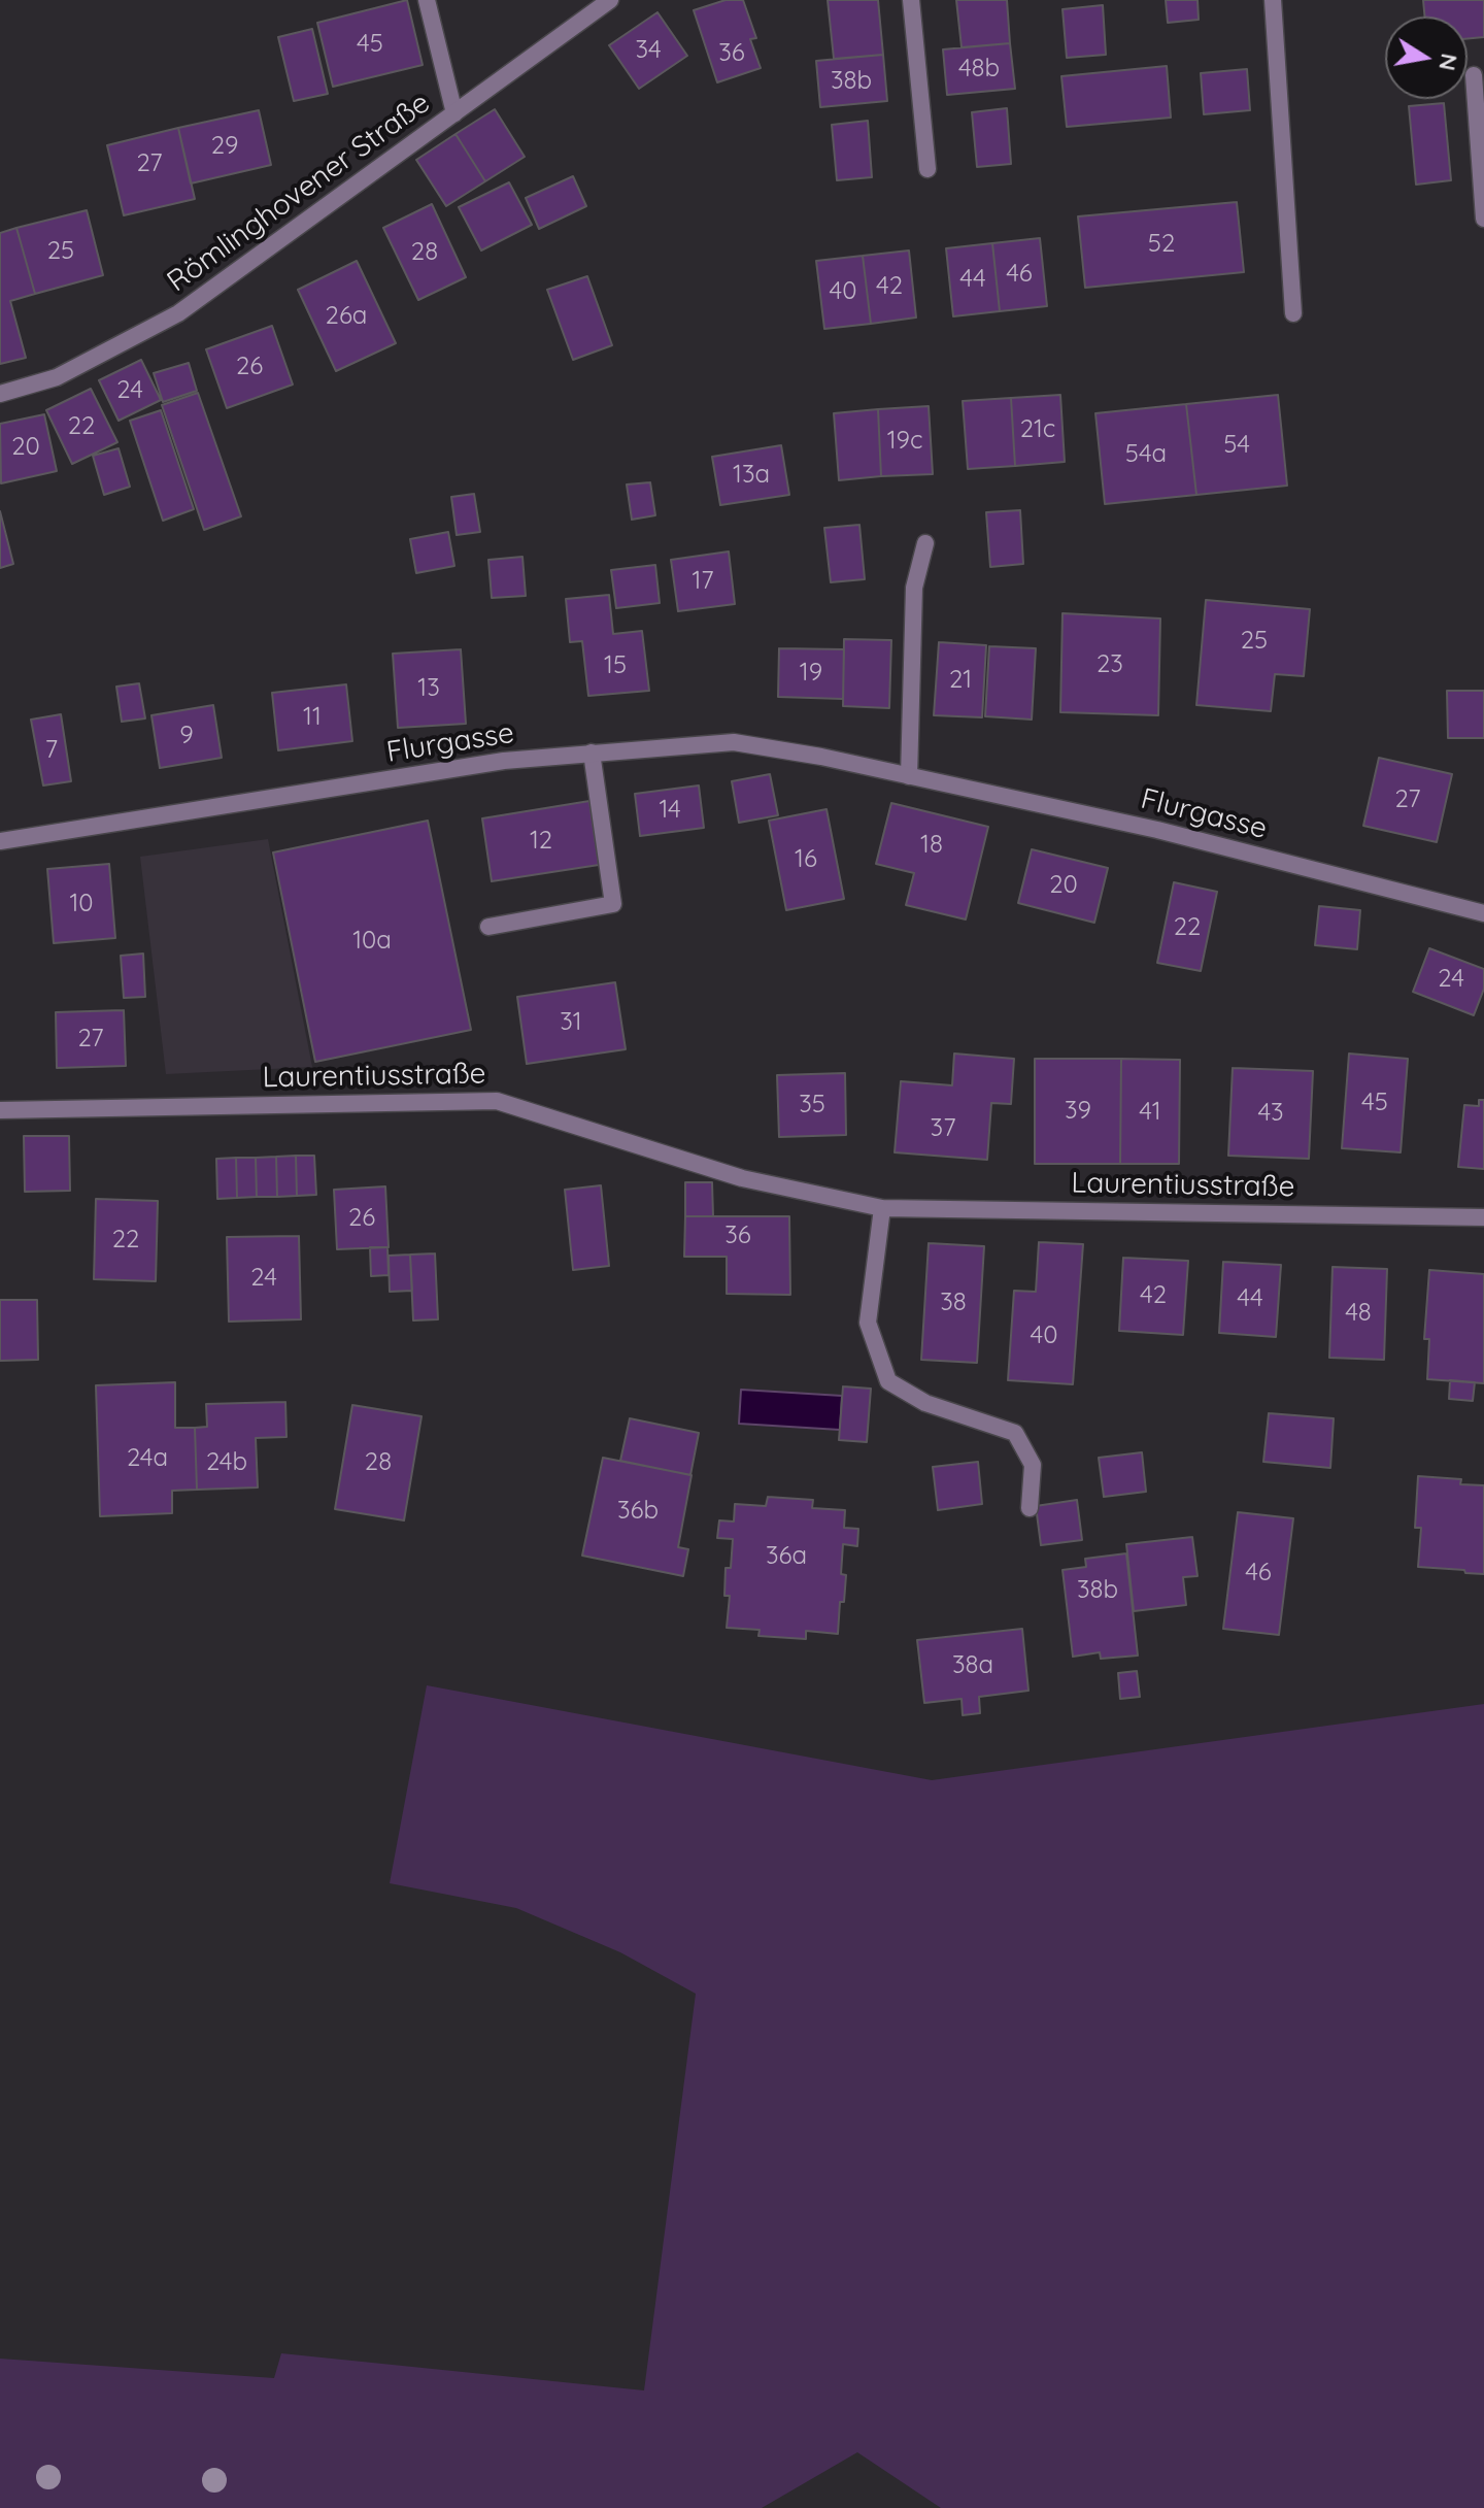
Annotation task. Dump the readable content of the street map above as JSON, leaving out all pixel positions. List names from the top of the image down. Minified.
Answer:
{"streets":{"street":["Römlinghovener Straße","Flurgasse","Laurentiusstraße"]},"house_numbers":["45","34","36","48b","38b","29","27","52","25","28","46","44","42","40","26a","26","24","22","21c","19c","54","20","54a","13a","17","25","23","15","19","21","13","11","9","7","27","14","12","18","16","20","10","22","10a","24","31","27","45","35","39","41","43","37","26","36","22","24","42","44","38","48","40","24a","24b","28","36b","36a","46","38b","38a"],"north":"right"}
